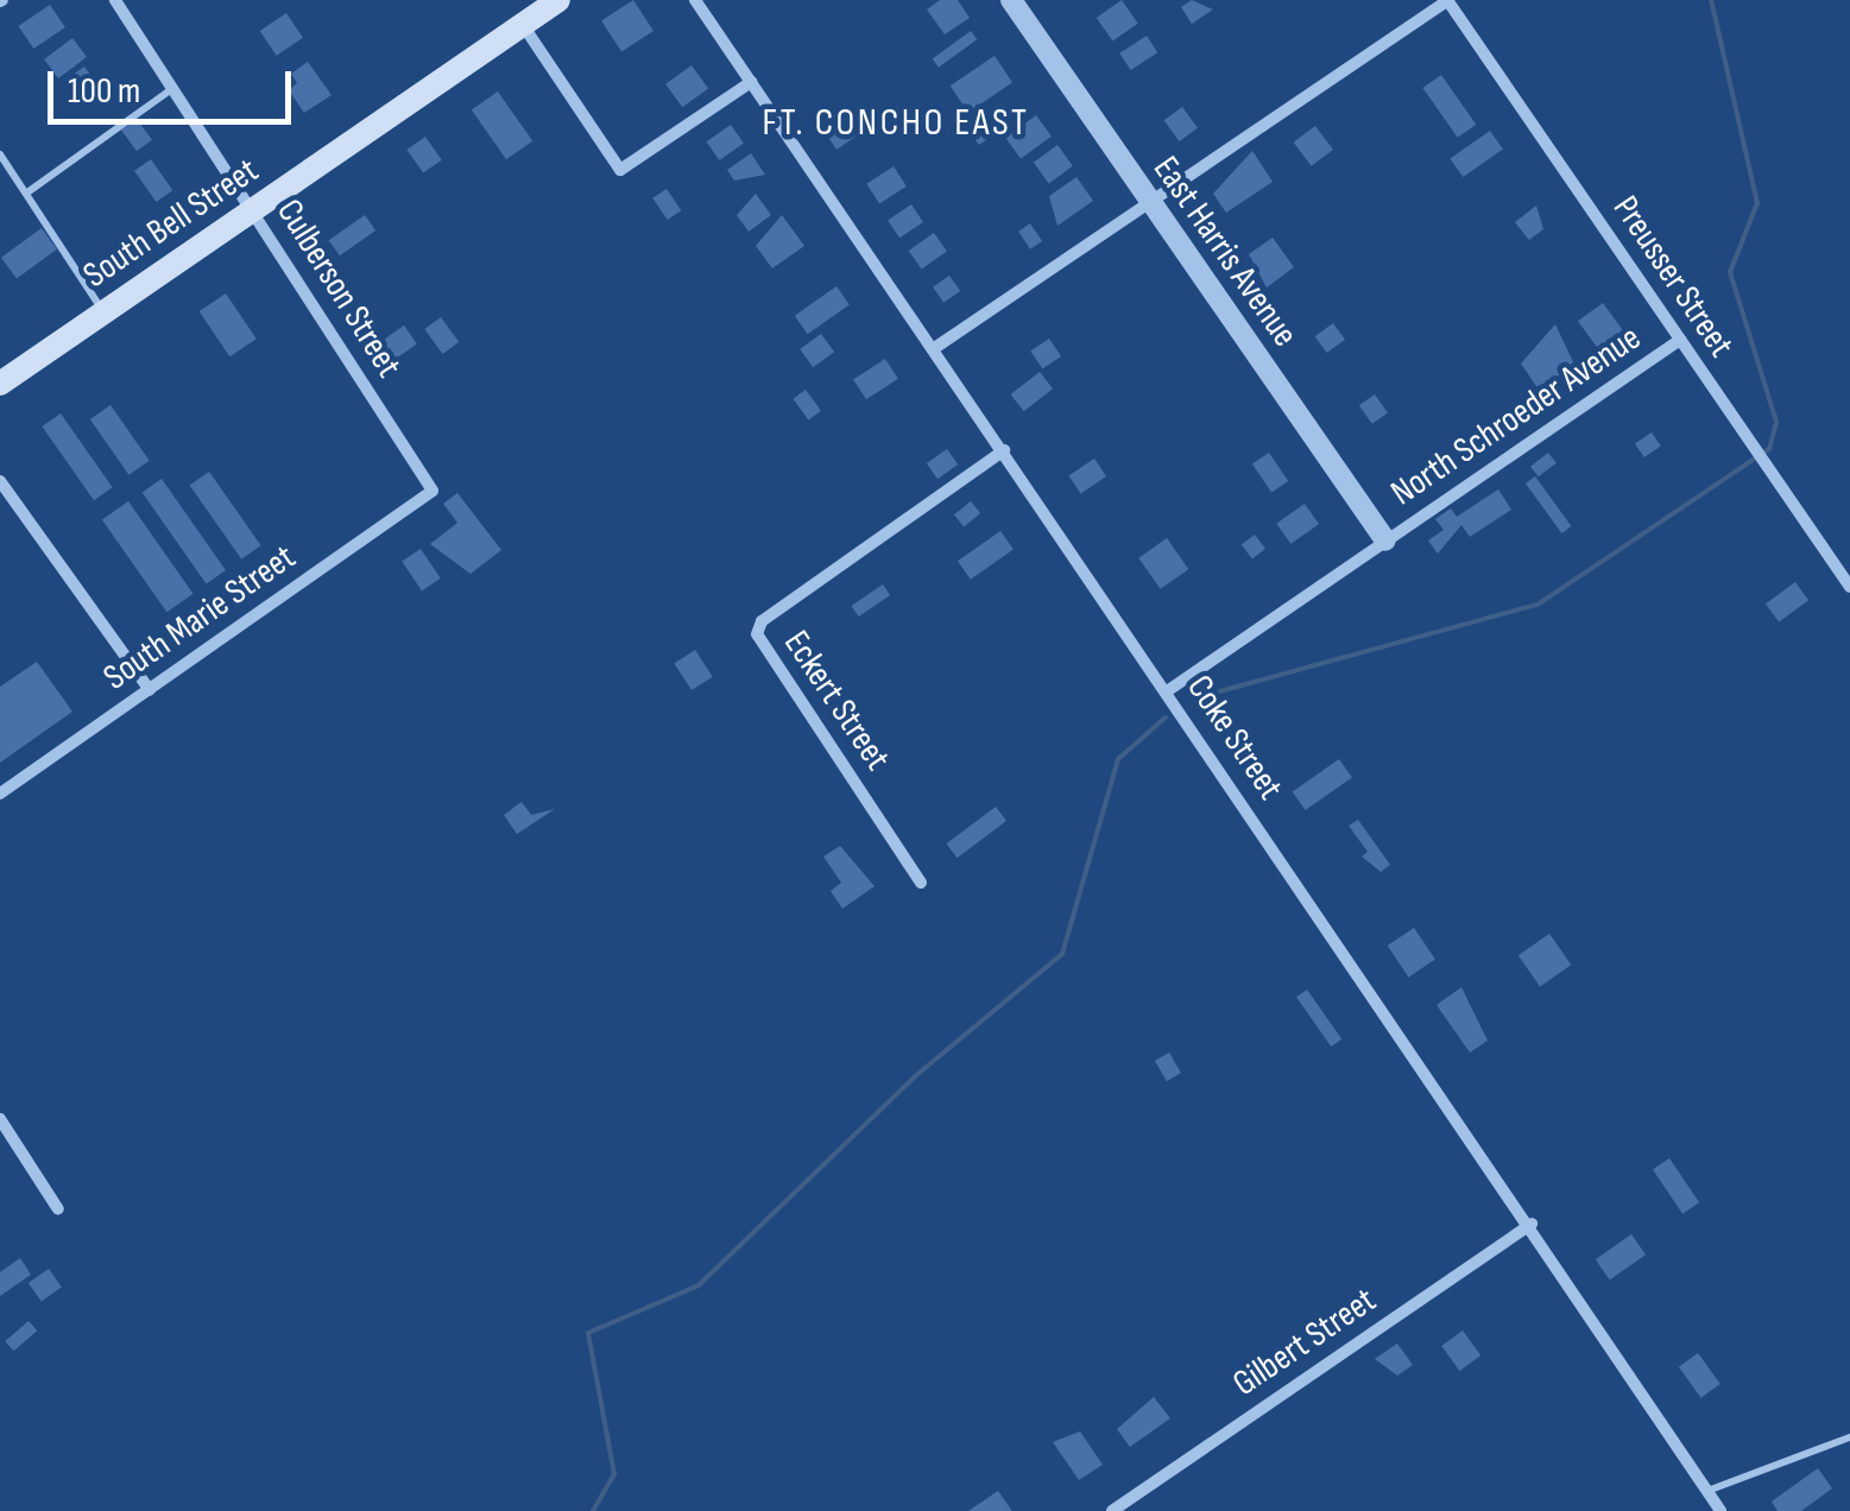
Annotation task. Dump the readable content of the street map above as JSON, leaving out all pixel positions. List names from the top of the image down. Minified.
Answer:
{"streets":{"main road":["South Bell Street"],"street":["East Harris Avenue","Preusser Street","Culberson Street","North Schroeder Avenue","South Marie Street","Eckert Street","Coke Street","Gilbert Street"]},"crossings":[["South Bell Street","Culberson Street"],["East Harris Avenue","North Schroeder Avenue"],["Preusser Street","North Schroeder Avenue"],["Culberson Street","South Marie Street"],["North Schroeder Avenue","Coke Street"],["Eckert Street","Coke Street"],["Coke Street","Gilbert Street"]],"districts":["FT. CONCHO EAST"],"scale_bar":"100 m"}
